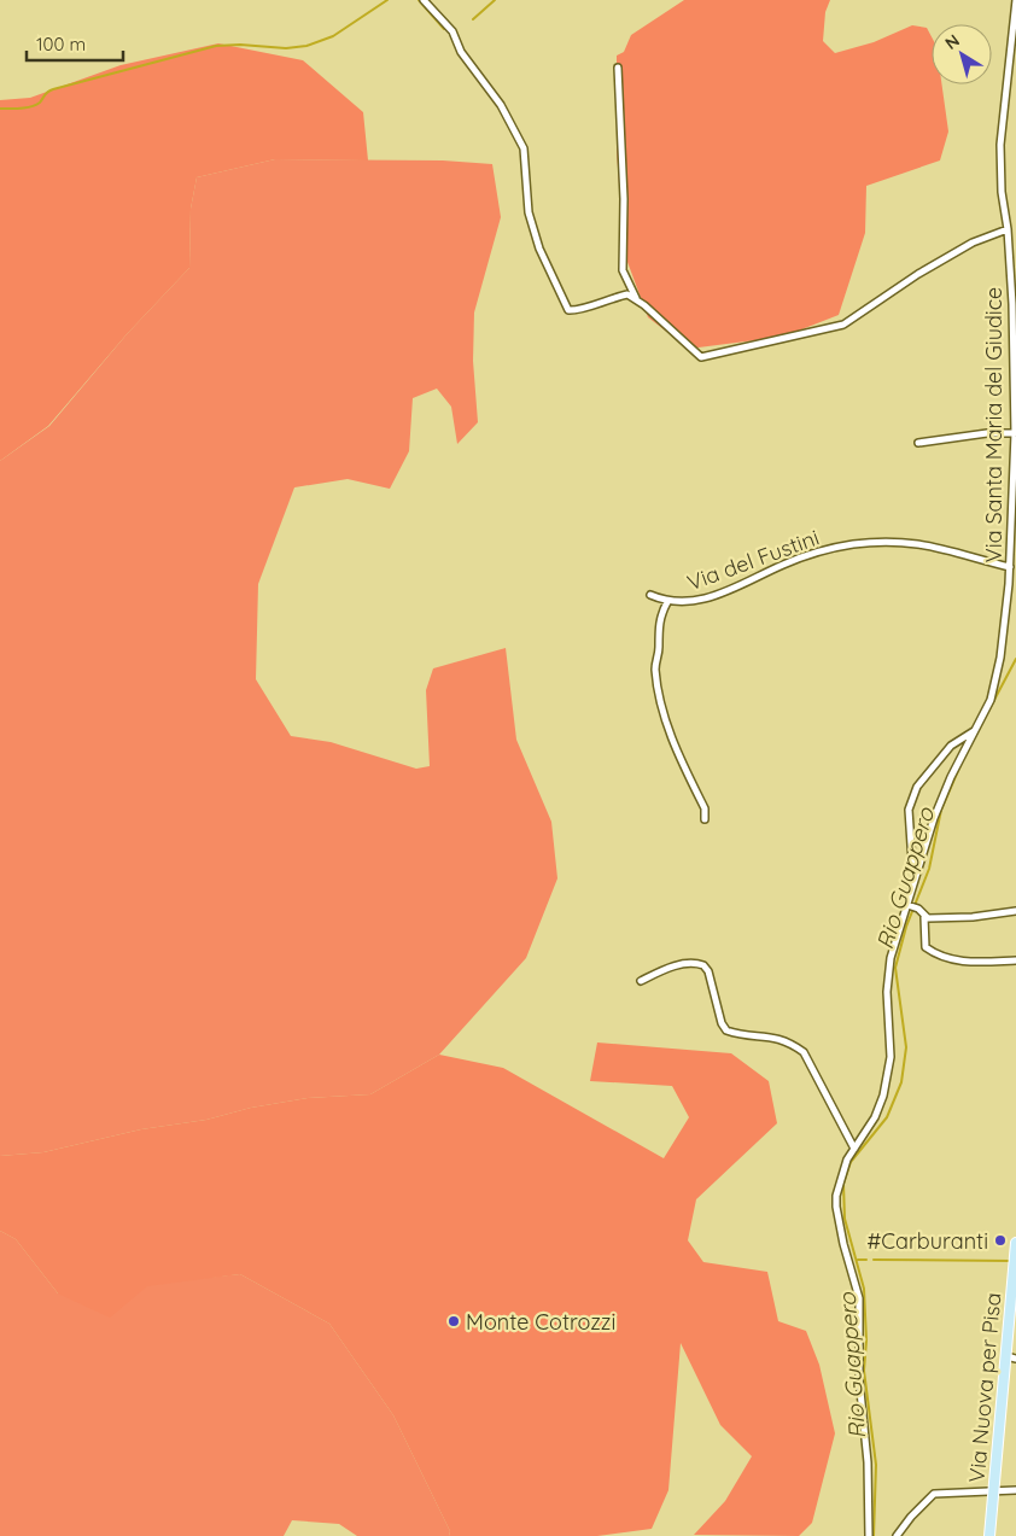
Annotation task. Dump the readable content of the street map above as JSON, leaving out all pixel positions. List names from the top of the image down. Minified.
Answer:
{"streets":{"main road":["Via Nuova per Pisa"],"street":["Via Santa Maria del Giudice","Via del Fustini"]},"crossings":[["Via Santa Maria del Giudice","Via del Fustini"]],"water":["Rio Guappero"],"places":["#Carburanti","Monte Cotrozzi"],"scale_bar":"100 m","north":"top left"}
